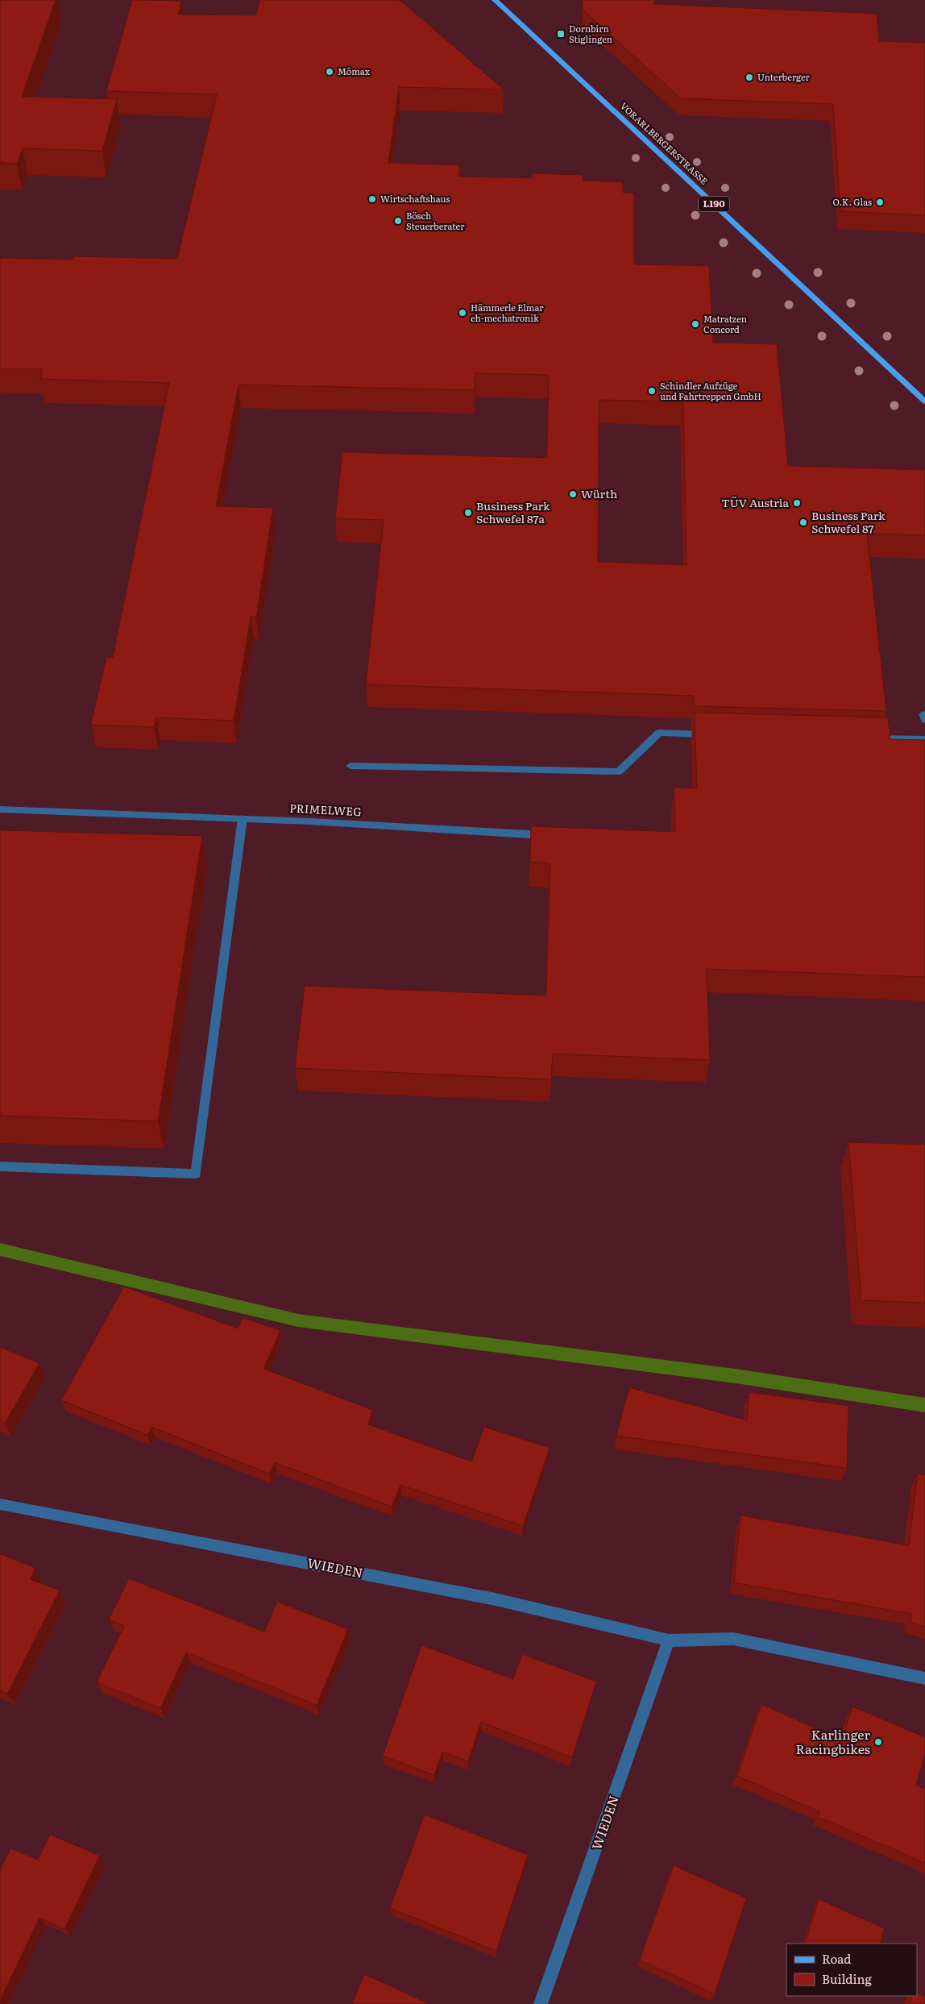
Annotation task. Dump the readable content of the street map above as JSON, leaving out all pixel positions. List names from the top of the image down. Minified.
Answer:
{"streets":{"main road":["VORARLBERGERSTRASSE","L190"],"street":["PRIMELWEG","WIEDEN"]},"places":{"transit":["Dornbirn Stiglingen"],"other":["Mömax","Unterberger","Wirtschaftshaus","O.K. Glas","Bösch Steuerberater","Hämmerle Elmar eh-mechatronik","Matratzen Concord","Schindler Aufzüge und Fahrtreppen GmbH","Würth","TÜV Austria","Business Park Schwefel 87a","Business Park Schwefel 87","Karlinger Racingbikes"]},"legend":["Road","Building"]}
